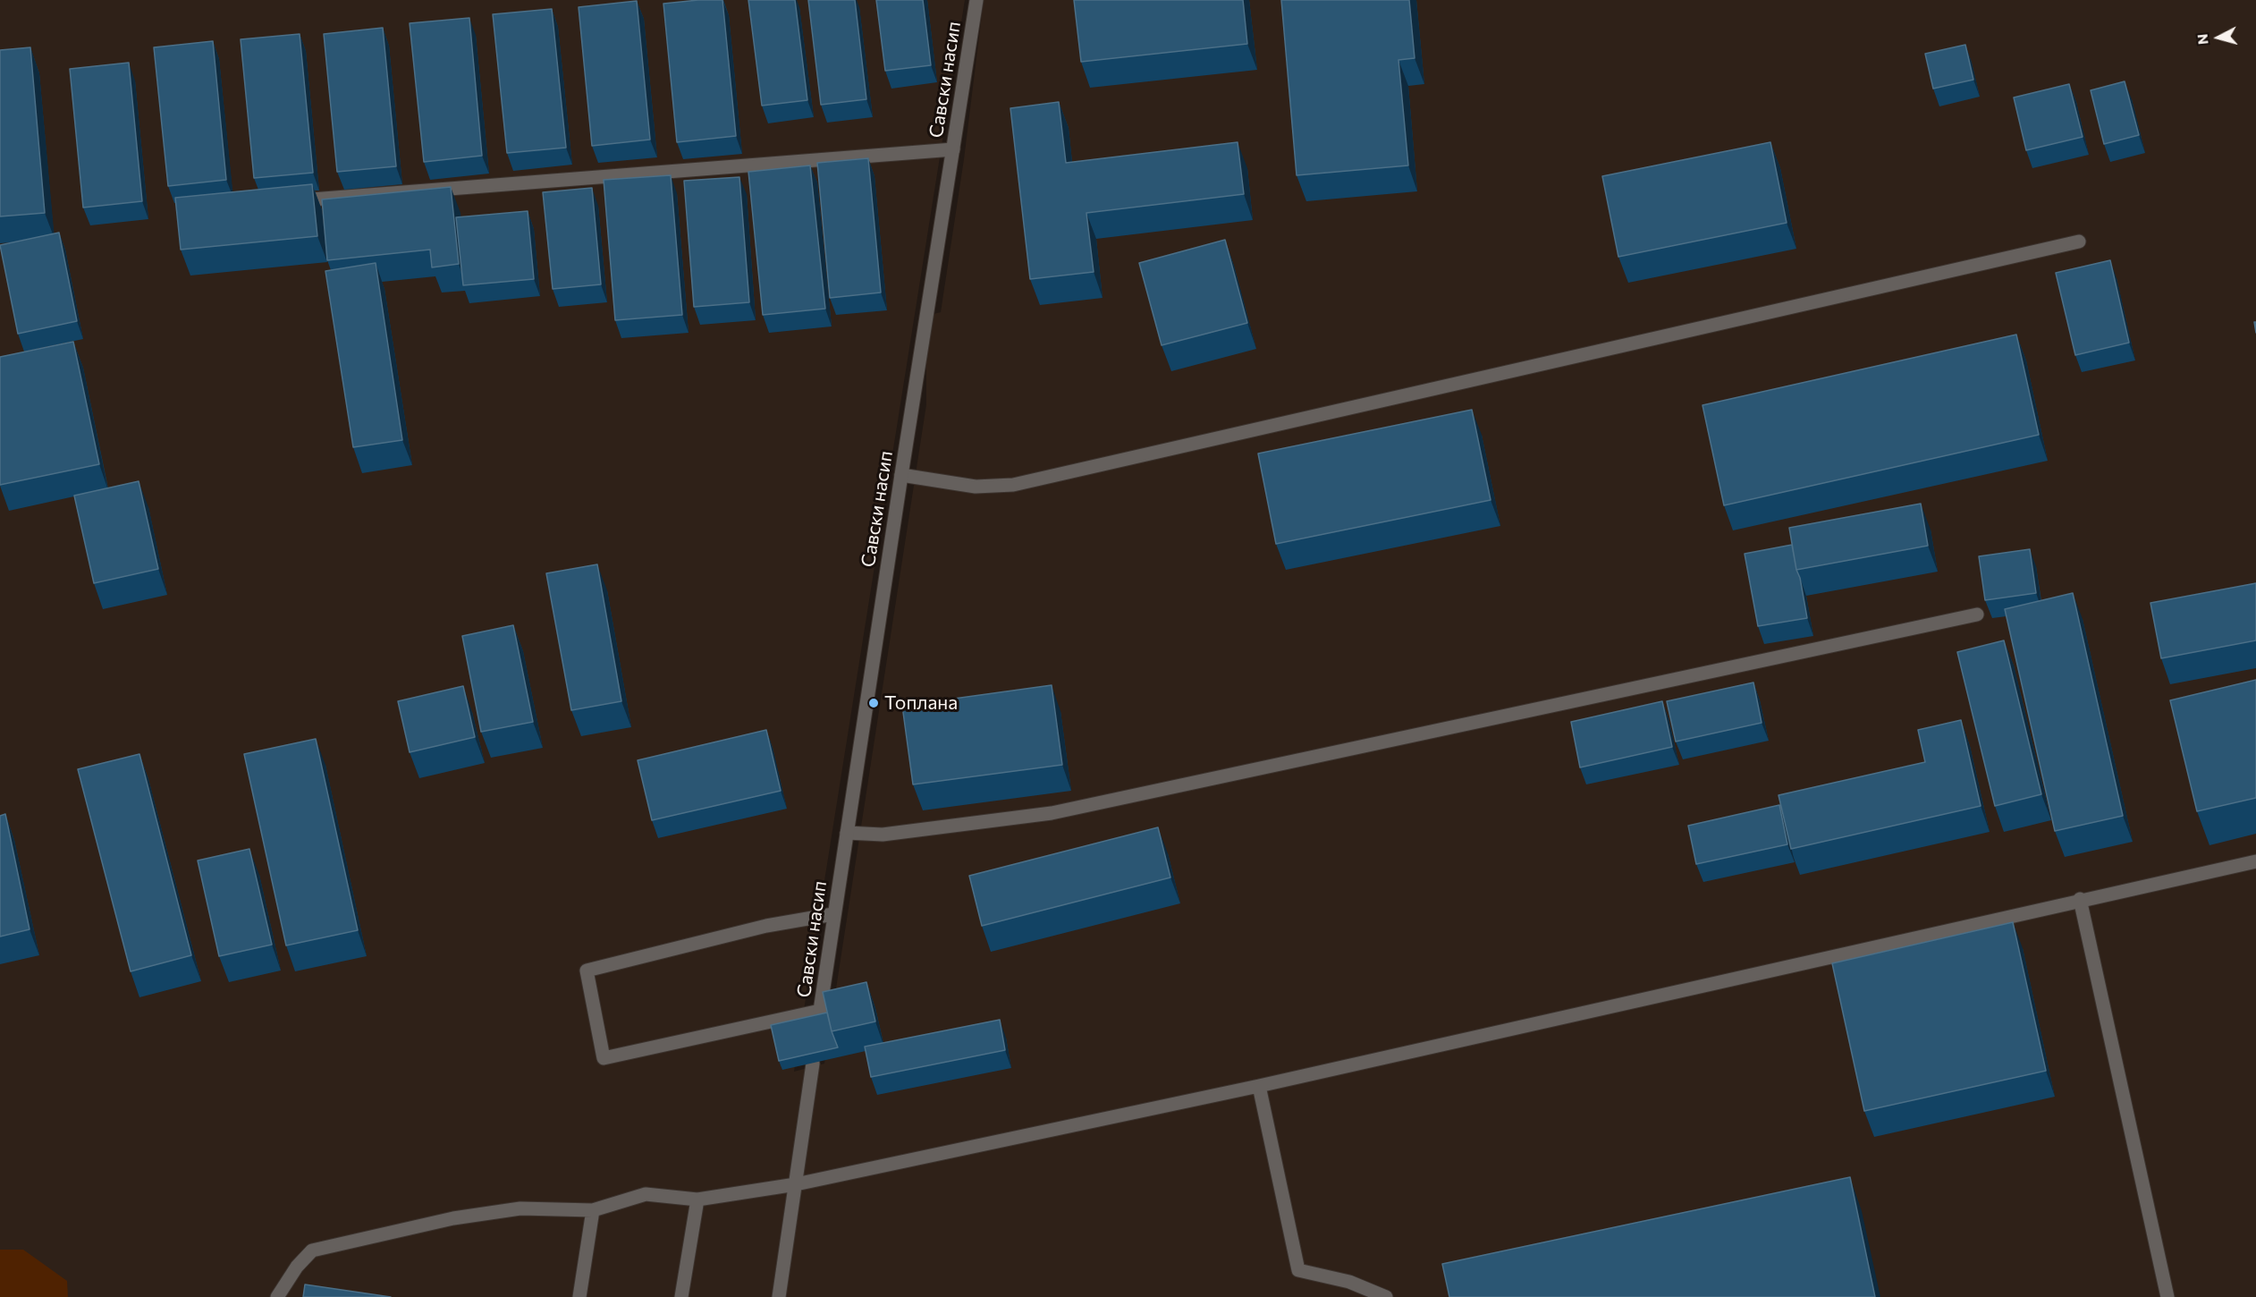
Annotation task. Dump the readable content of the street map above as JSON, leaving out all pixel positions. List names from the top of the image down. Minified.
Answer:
{"streets":{"street":["Савски насип"]},"places":["Топлана"],"north":"left"}
